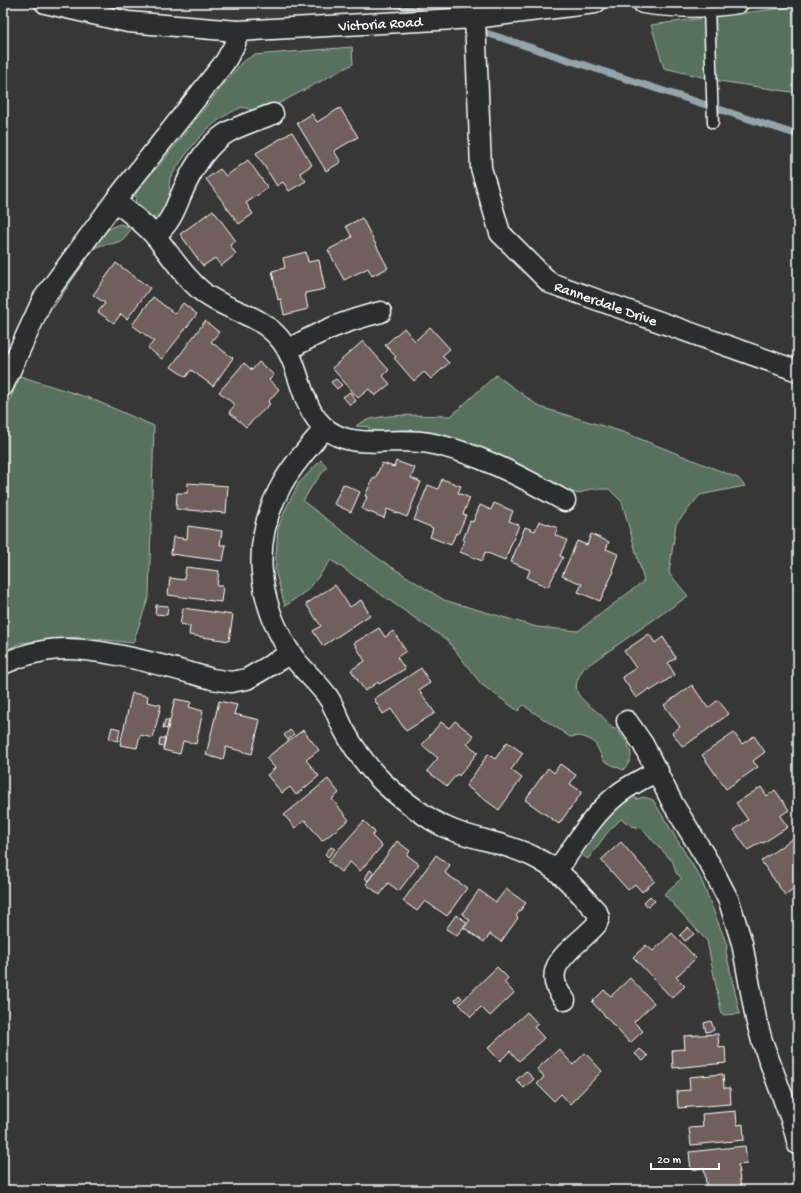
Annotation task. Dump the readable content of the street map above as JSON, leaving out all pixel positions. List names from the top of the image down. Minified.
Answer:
{"streets":{"street":["Victoria Road","Rannerdale Drive"]},"crossings":[["Victoria Road","Rannerdale Drive"]],"scale_bar":"20 m"}
